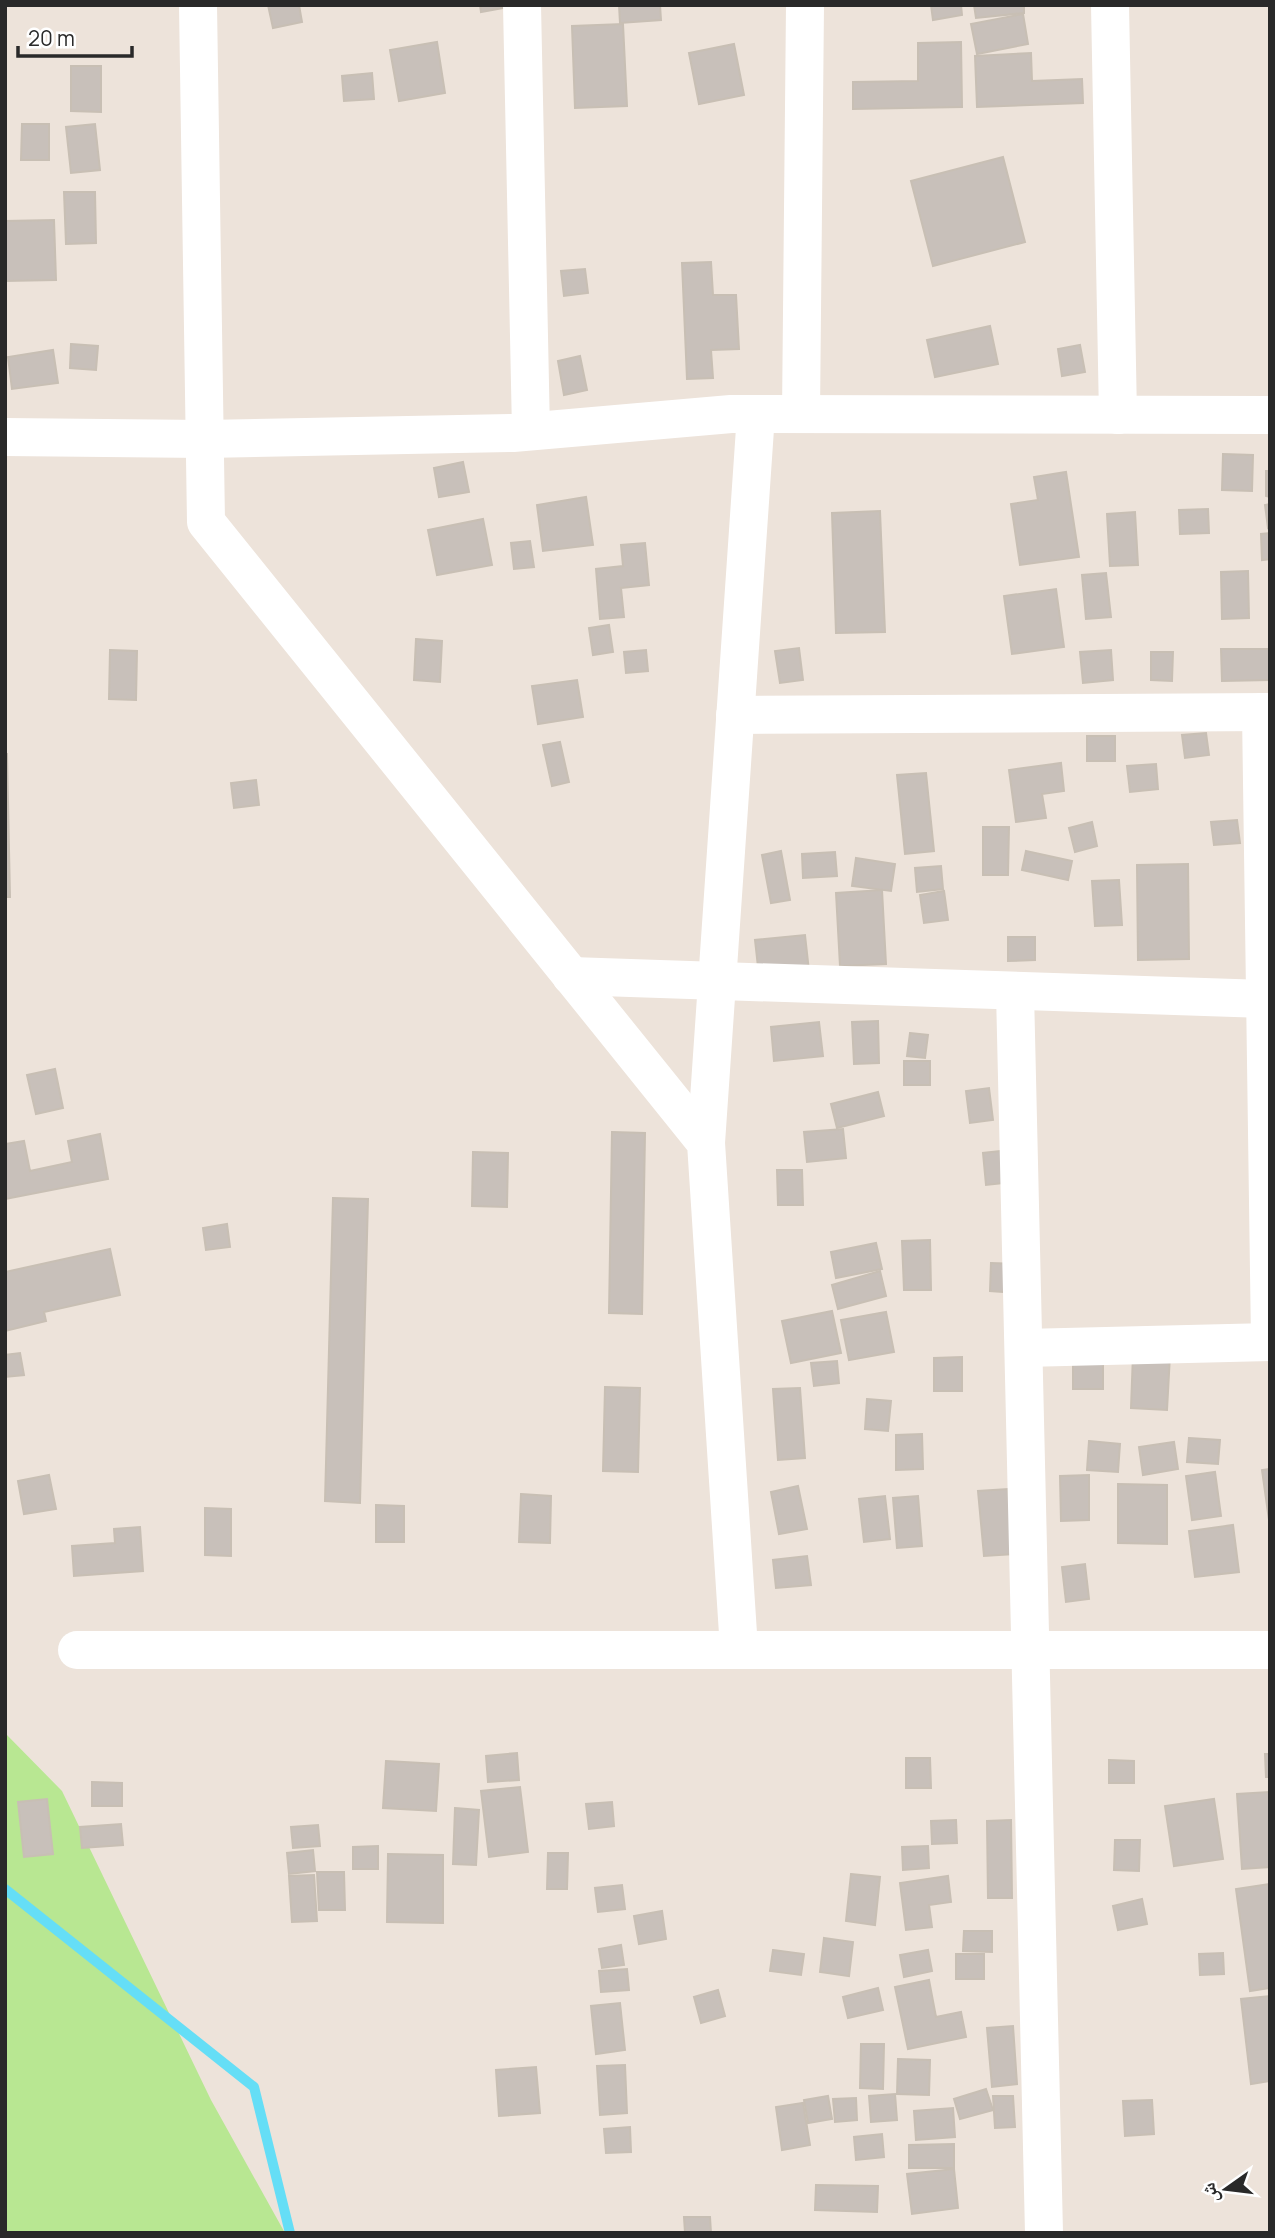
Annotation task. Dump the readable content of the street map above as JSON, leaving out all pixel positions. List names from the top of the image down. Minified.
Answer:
{"scale_bar":"20 m","north":"left"}
